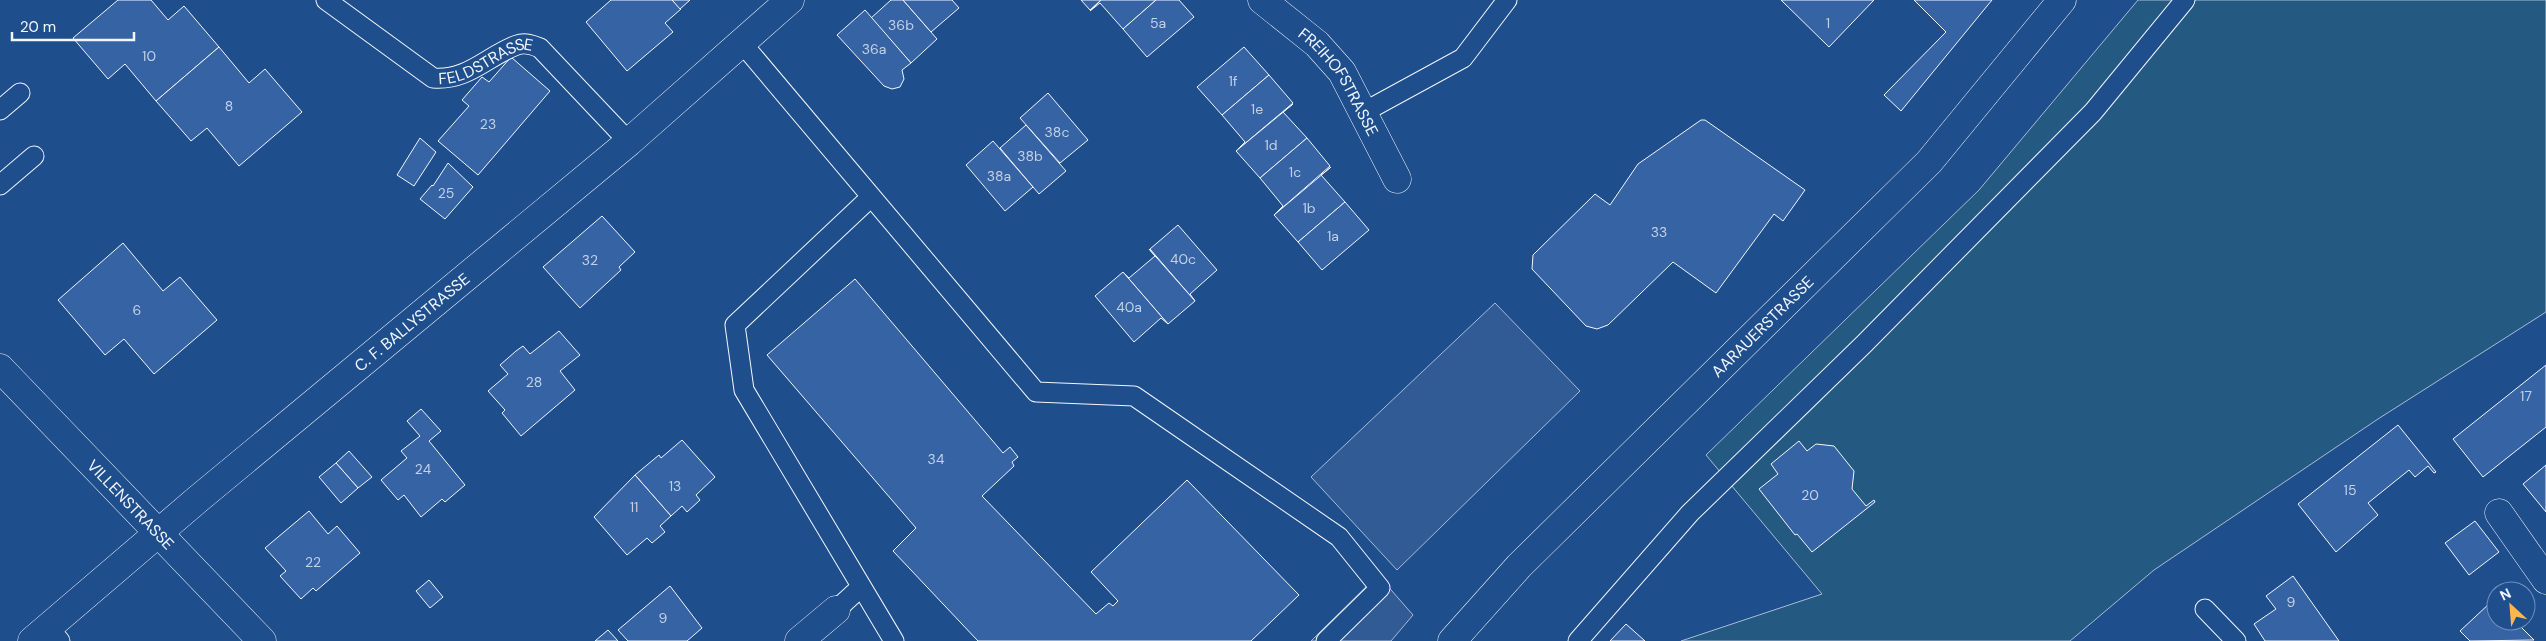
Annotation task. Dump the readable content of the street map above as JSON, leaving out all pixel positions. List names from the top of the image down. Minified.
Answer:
{"streets":{"street":["FREIHOFSTRASSE","C. F. BALLYSTRASSE","AARAUERSTRASSE","VILLENSTRASSE"],"lane":["FELDSTRASSE"]},"crossings":[["FELDSTRASSE","C. F. BALLYSTRASSE"],["C. F. BALLYSTRASSE","VILLENSTRASSE"]],"house_numbers":["5a","1","36b","36a","10","1f","8","1e","23","38c","1d","38b","1c","38a","25","1b","33","1a","40c","32","40a","6","28","17","34","24","13","15","20","11","22","9","9"],"scale_bar":"20 m","north":"top left"}
